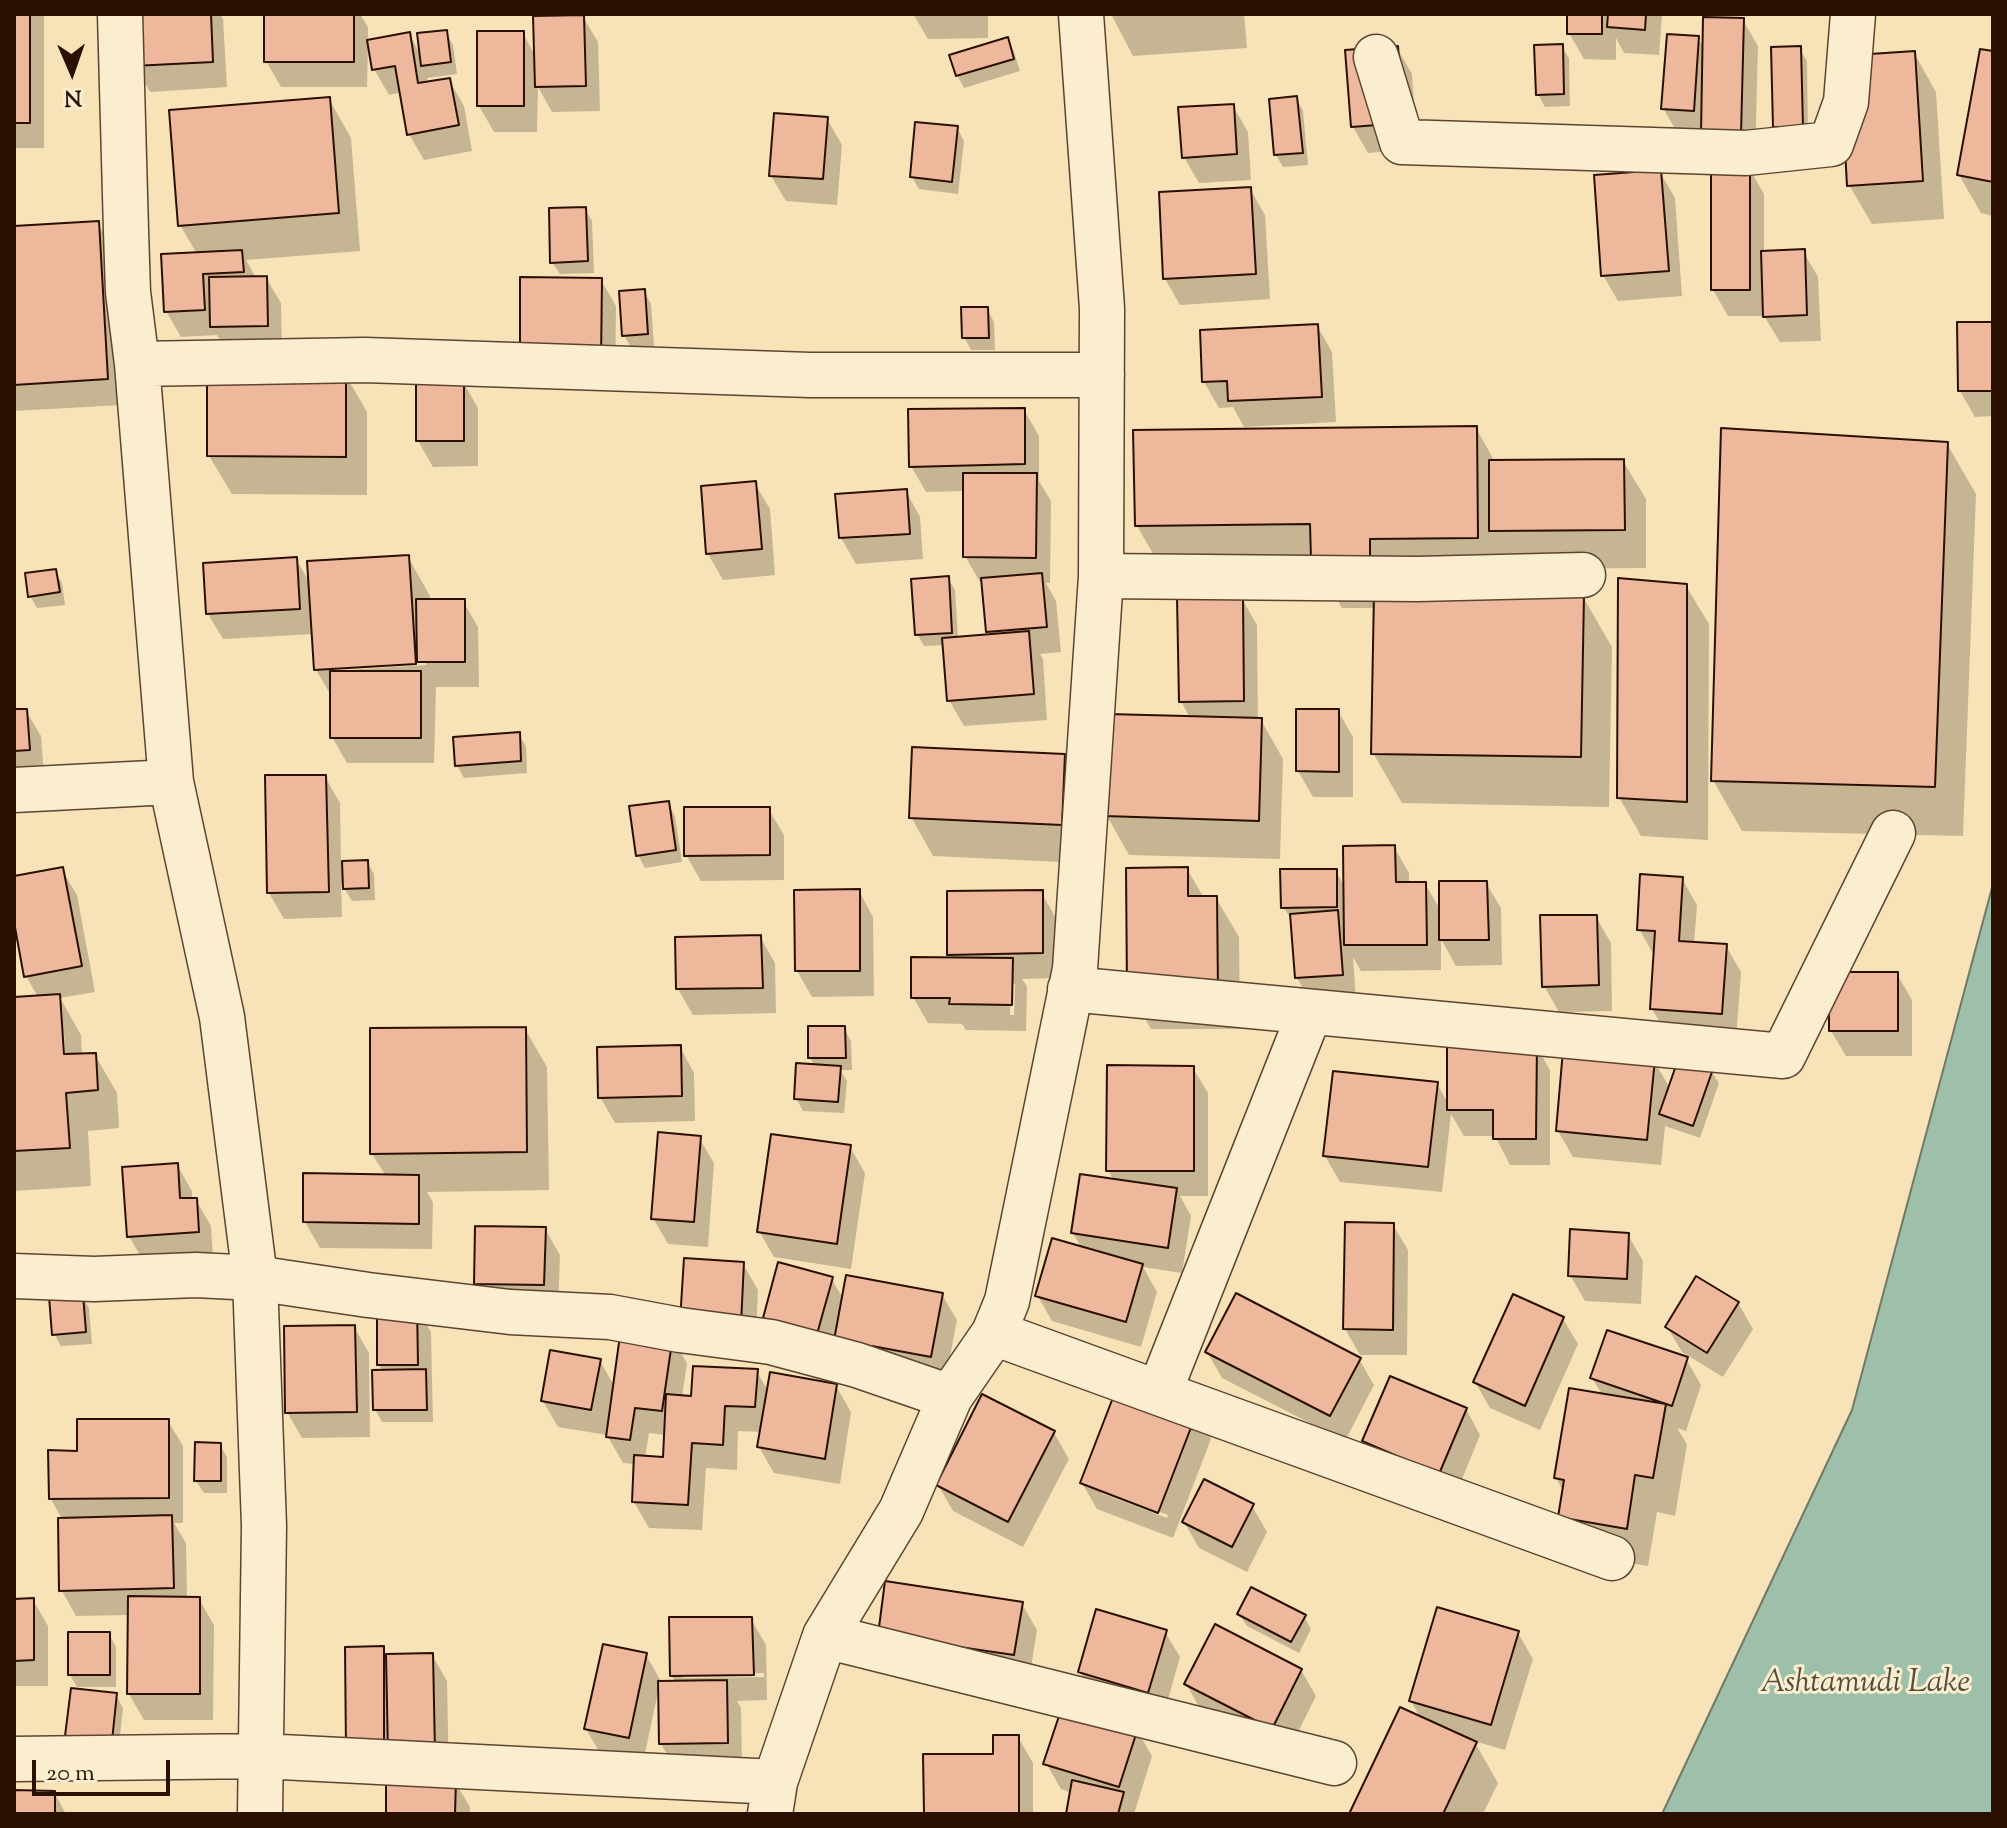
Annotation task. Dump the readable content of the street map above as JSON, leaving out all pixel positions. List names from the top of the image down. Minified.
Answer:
{"water":["Ashtamudi Lake"],"scale_bar":"20 m","north":"bottom"}
